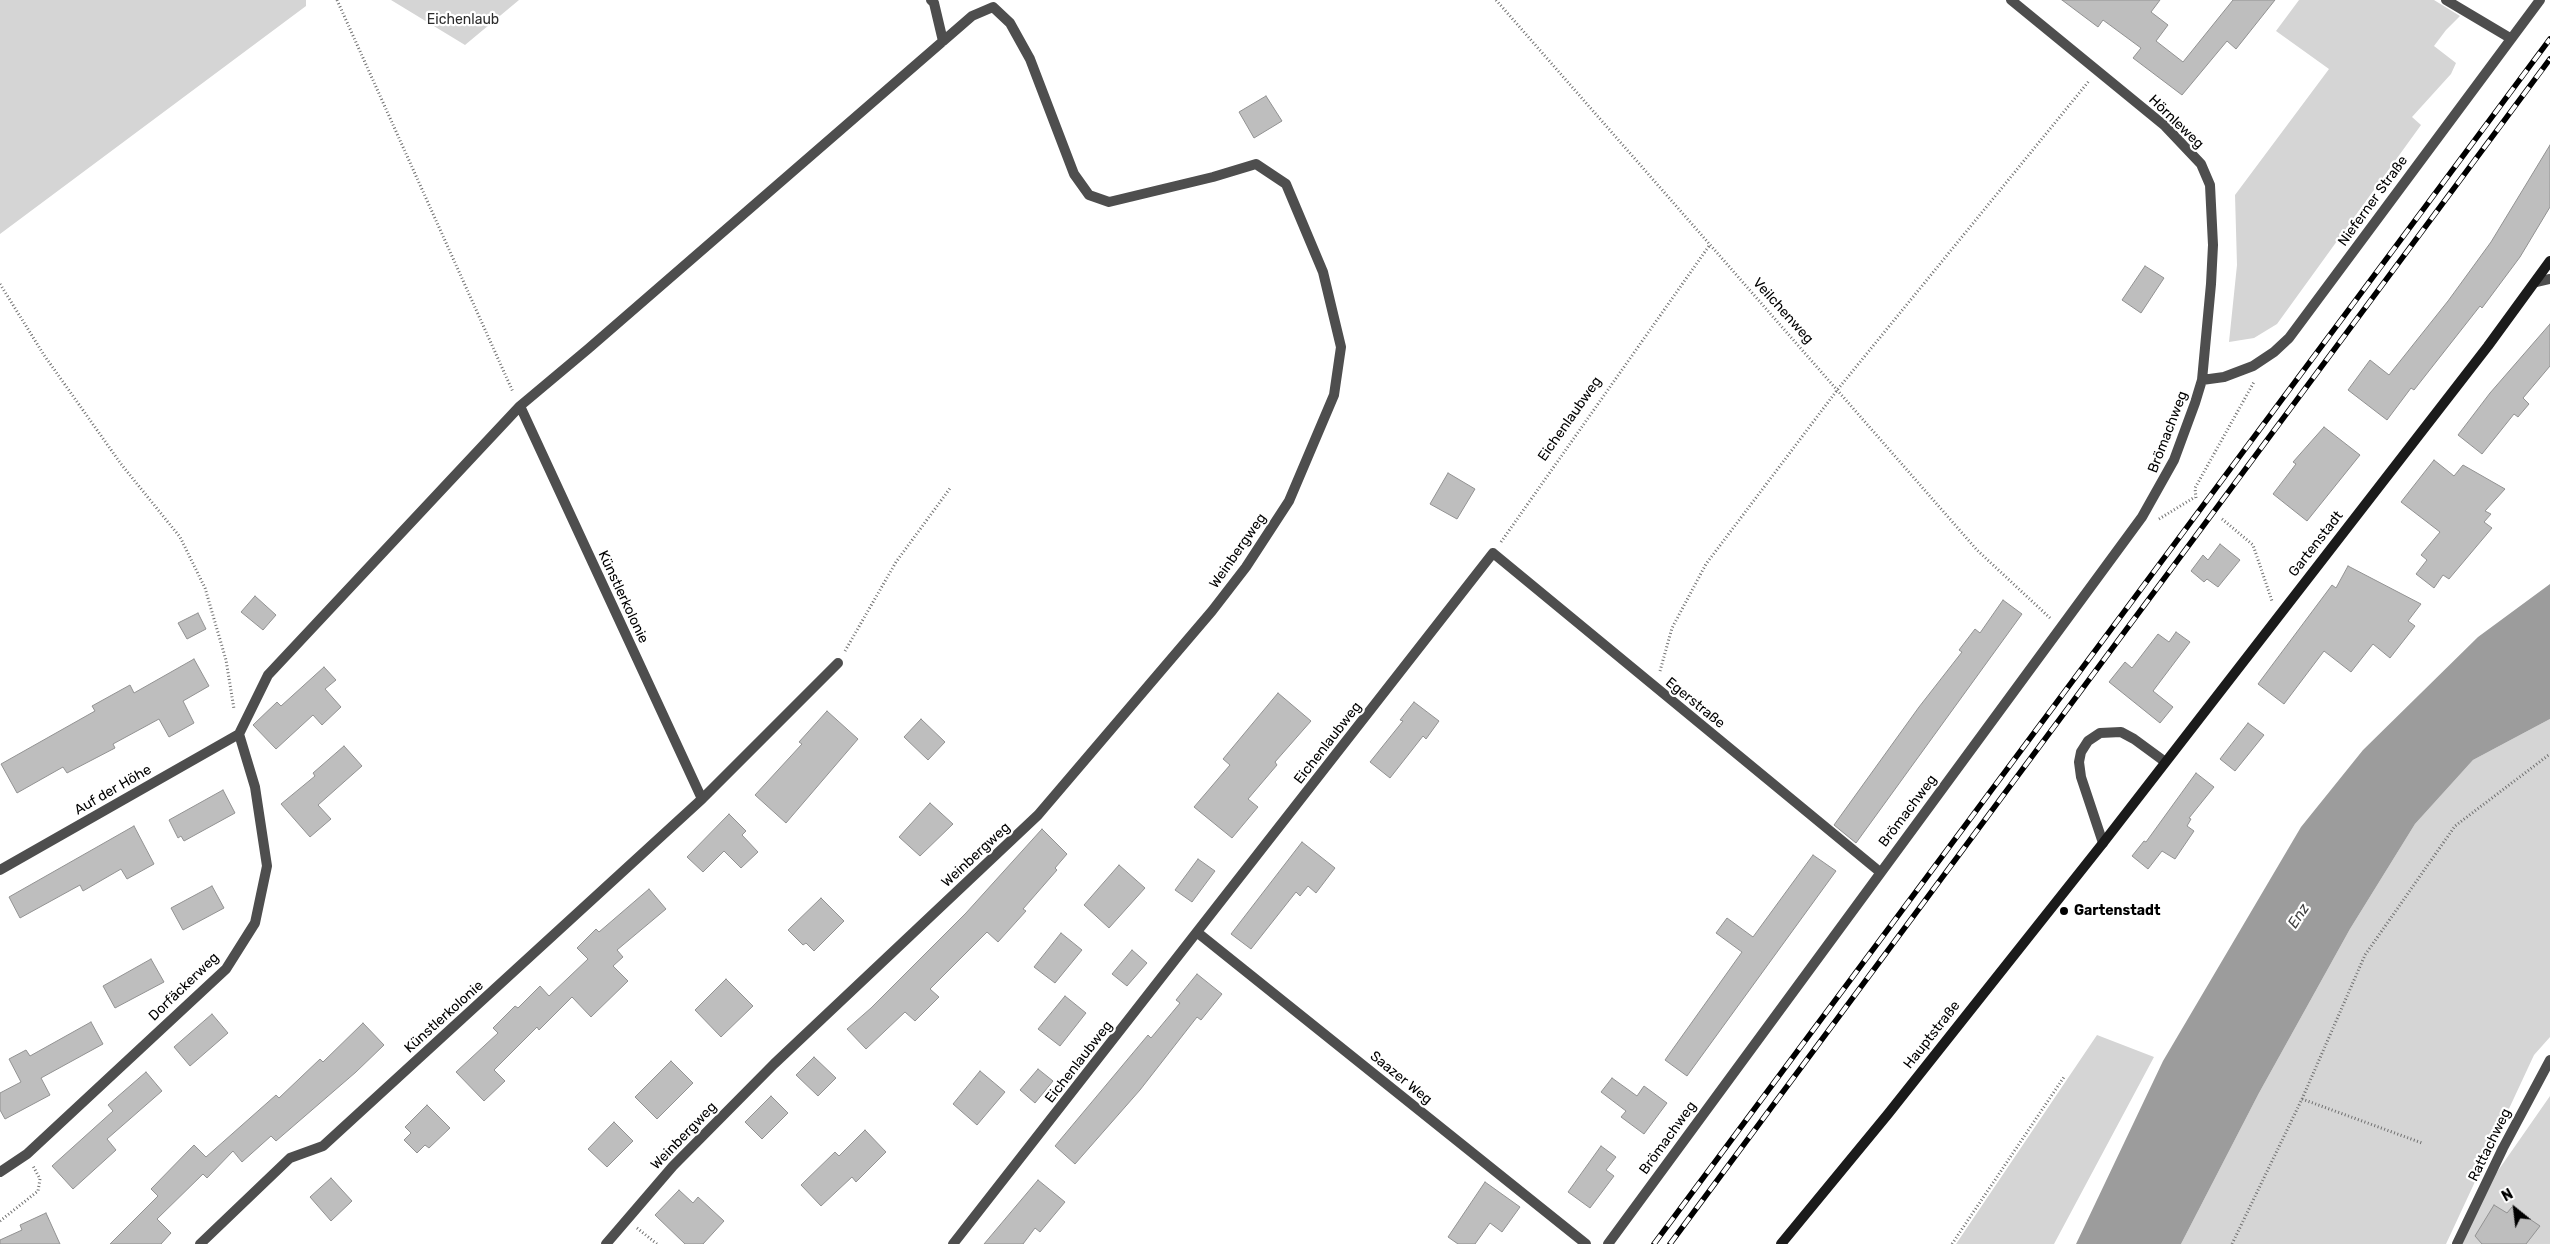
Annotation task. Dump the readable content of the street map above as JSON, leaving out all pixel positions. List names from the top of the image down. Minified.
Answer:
{"streets":{"street":["Hörnleweg","Nieferner Straße","Eichenlaubweg","Brömachweg","Gartenstadt","Weinbergweg","Künstlerkolonie","Egerstraße","Auf der Höhe","Dorfäckerweg","Hauptstraße","Saazer Weg","Rattachweg"],"path":["Veilchenweg"]},"crossings":[["Hörnleweg","Nieferner Straße"],["Hörnleweg","Brömachweg"],["Nieferner Straße","Brömachweg"],["Veilchenweg","Eichenlaubweg"],["Veilchenweg","Brömachweg"],["Eichenlaubweg","Egerstraße"],["Eichenlaubweg","Saazer Weg"],["Brömachweg","Egerstraße"],["Gartenstadt","Hauptstraße"],["Auf der Höhe","Dorfäckerweg"]],"water":["Enz"],"parks":["Eichenlaub"],"places":["Gartenstadt"],"north":"top left"}
